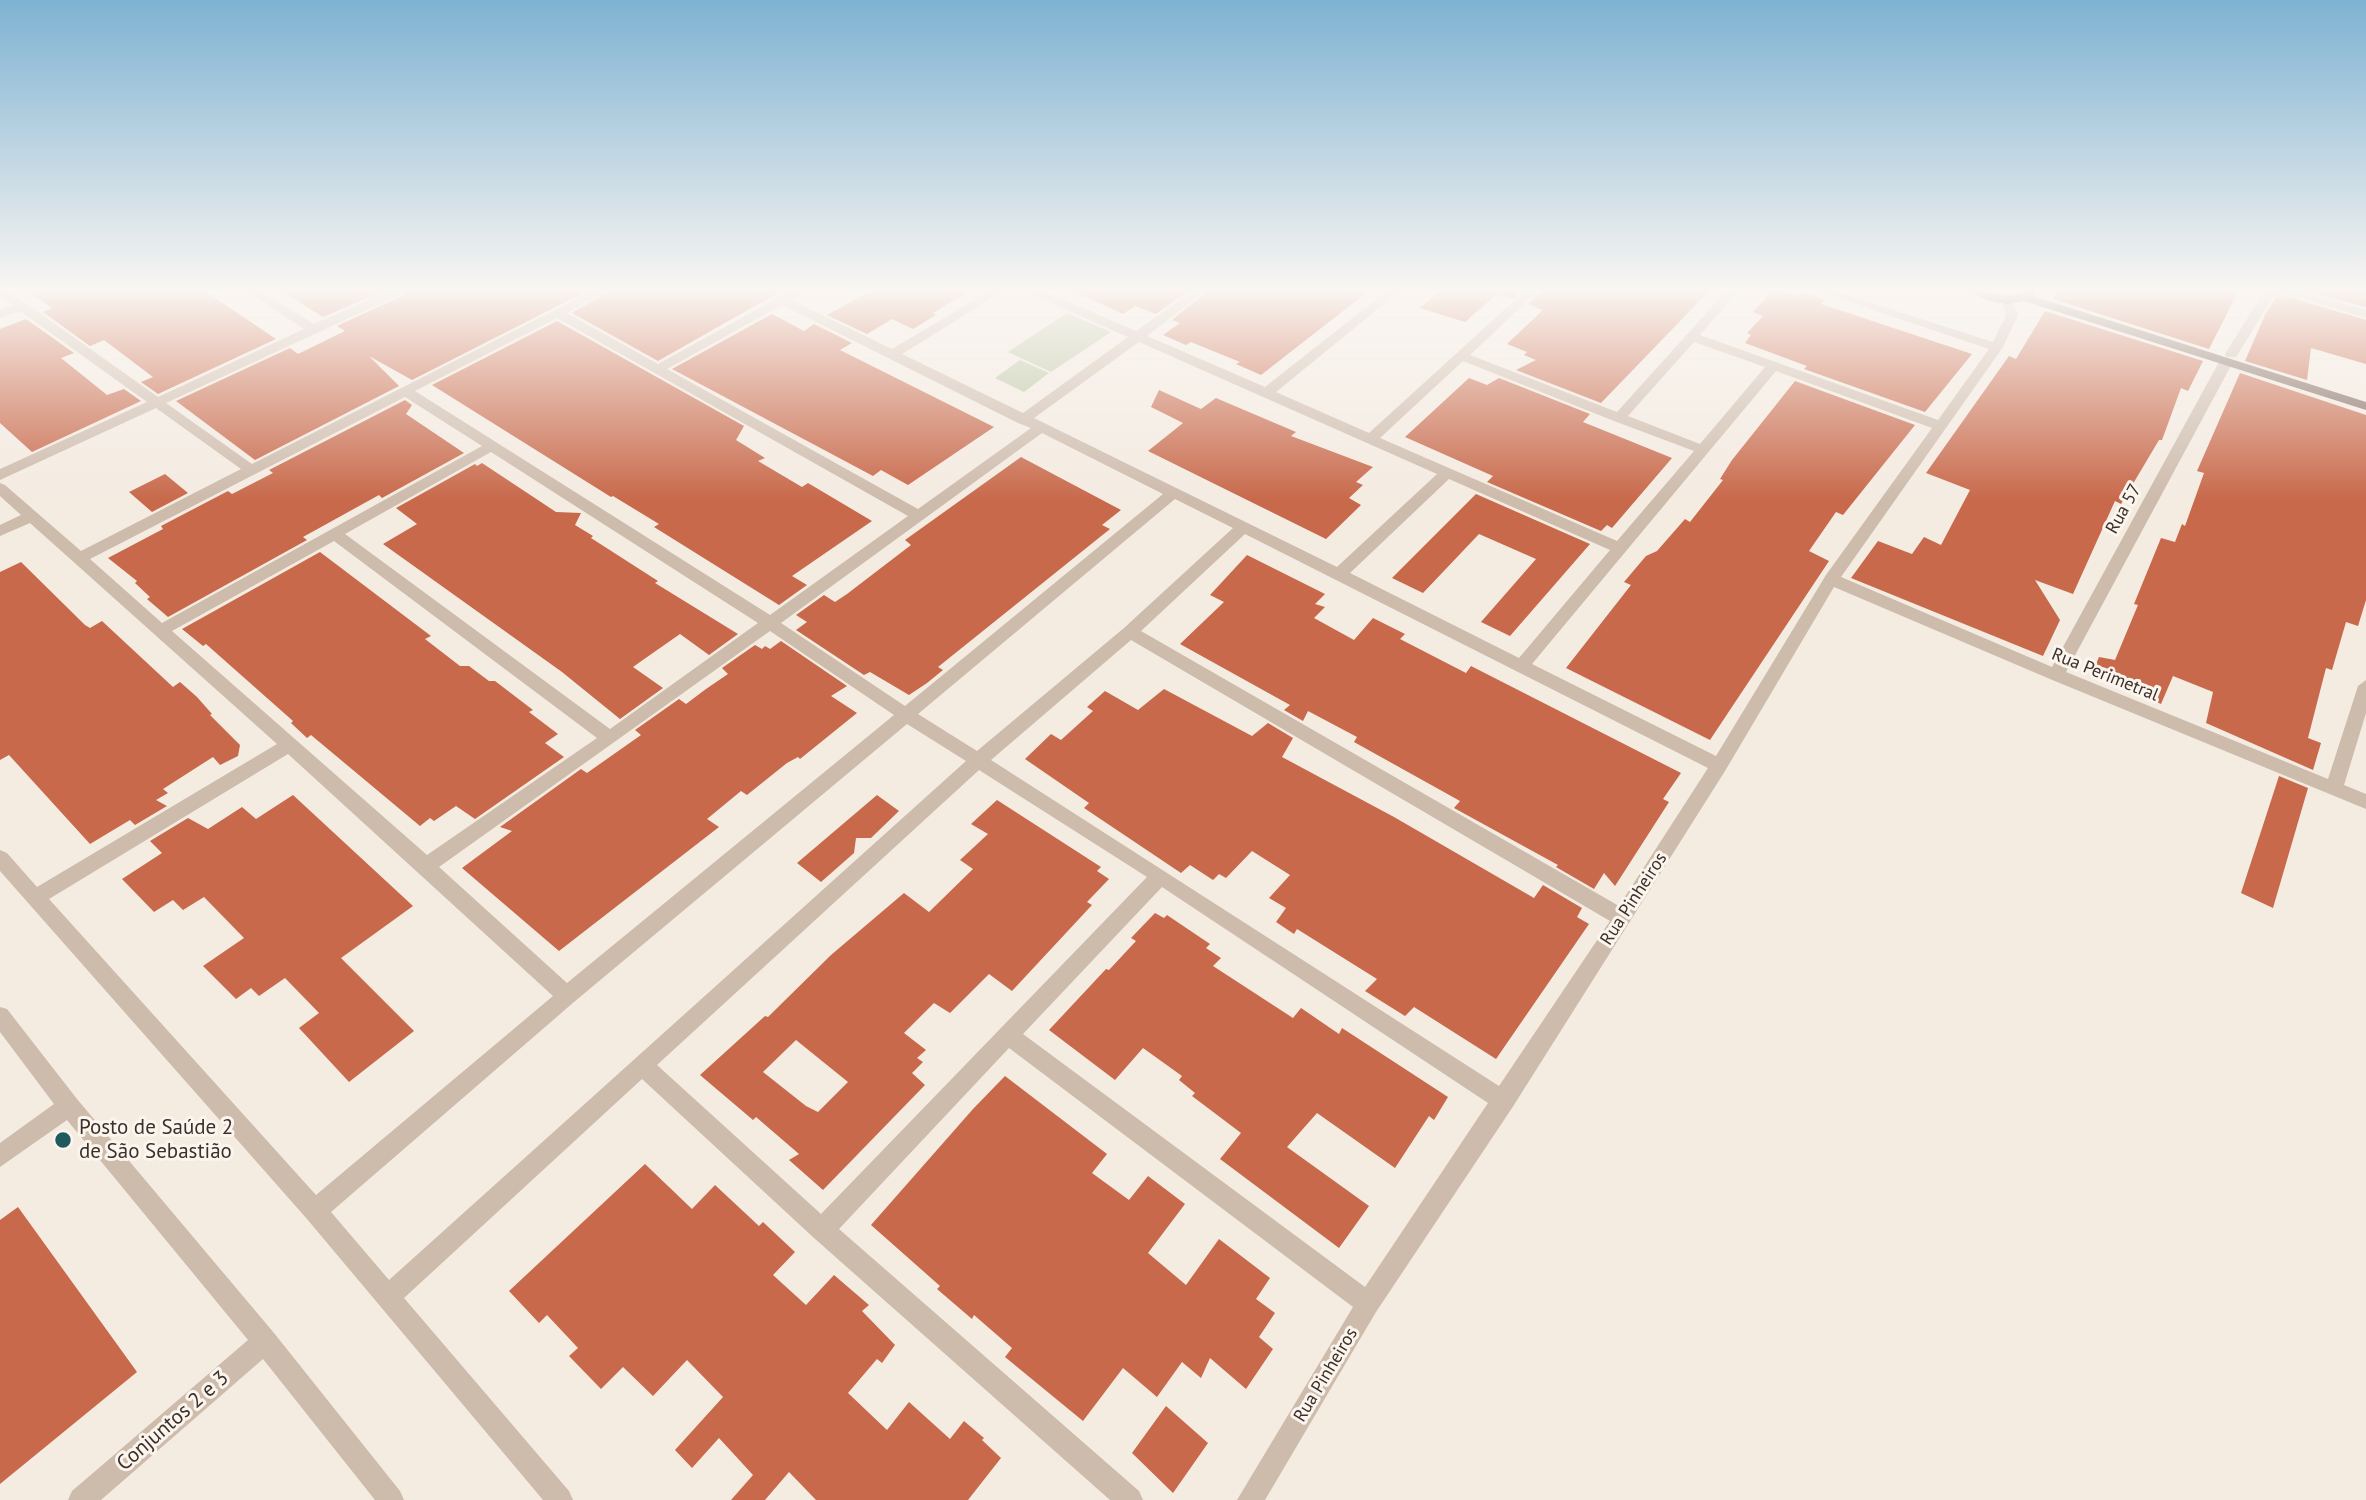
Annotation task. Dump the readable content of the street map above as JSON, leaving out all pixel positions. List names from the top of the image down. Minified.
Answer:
{"streets":{"street":["Rua 57","Rua Perimetral","Rua Pinheiros","Conjuntos 2 e 3"]},"crossings":[["Rua 57","Rua Perimetral"],["Rua Perimetral","Rua Pinheiros"]],"places":["Posto de Saúde 2 de São Sebastião"]}
